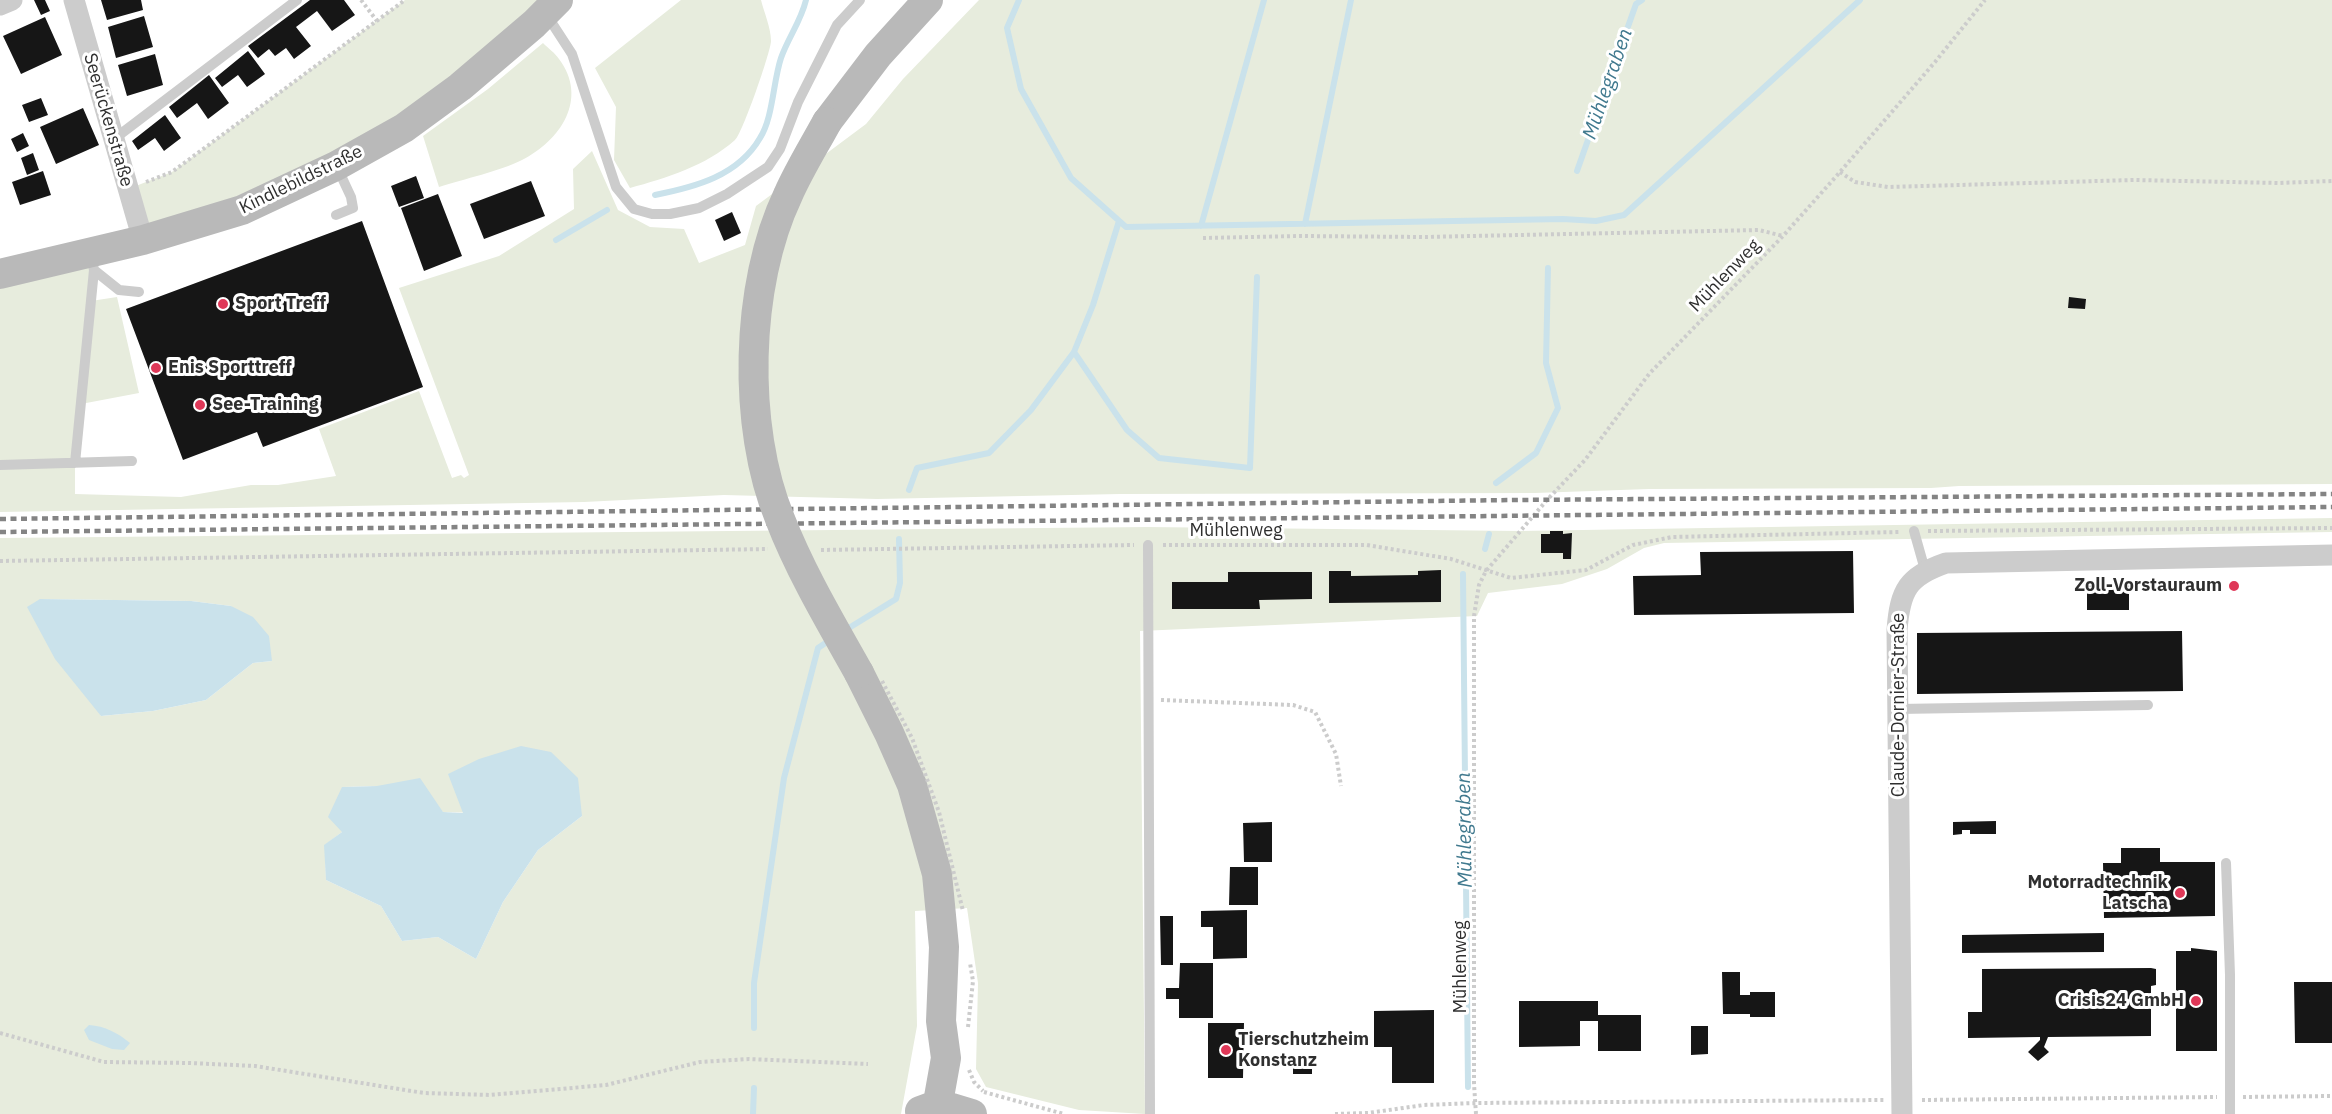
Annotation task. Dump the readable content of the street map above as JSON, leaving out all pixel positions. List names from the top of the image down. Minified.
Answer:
{"streets":{"main road":["Kindlebildstraße"],"street":["Seerückenstraße","Claude-Dornier-Straße"],"path":["Mühlenweg"]},"crossings":[["Seerückenstraße","Kindlebildstraße"]],"water":["Mühlegraben"],"places":["Sport Treff","Enis Sporttreff","See-Training","Zoll-Vorstauraum","Motorradtechnik Latscha","Crisis24 GmbH","Tierschutzheim Konstanz"]}
